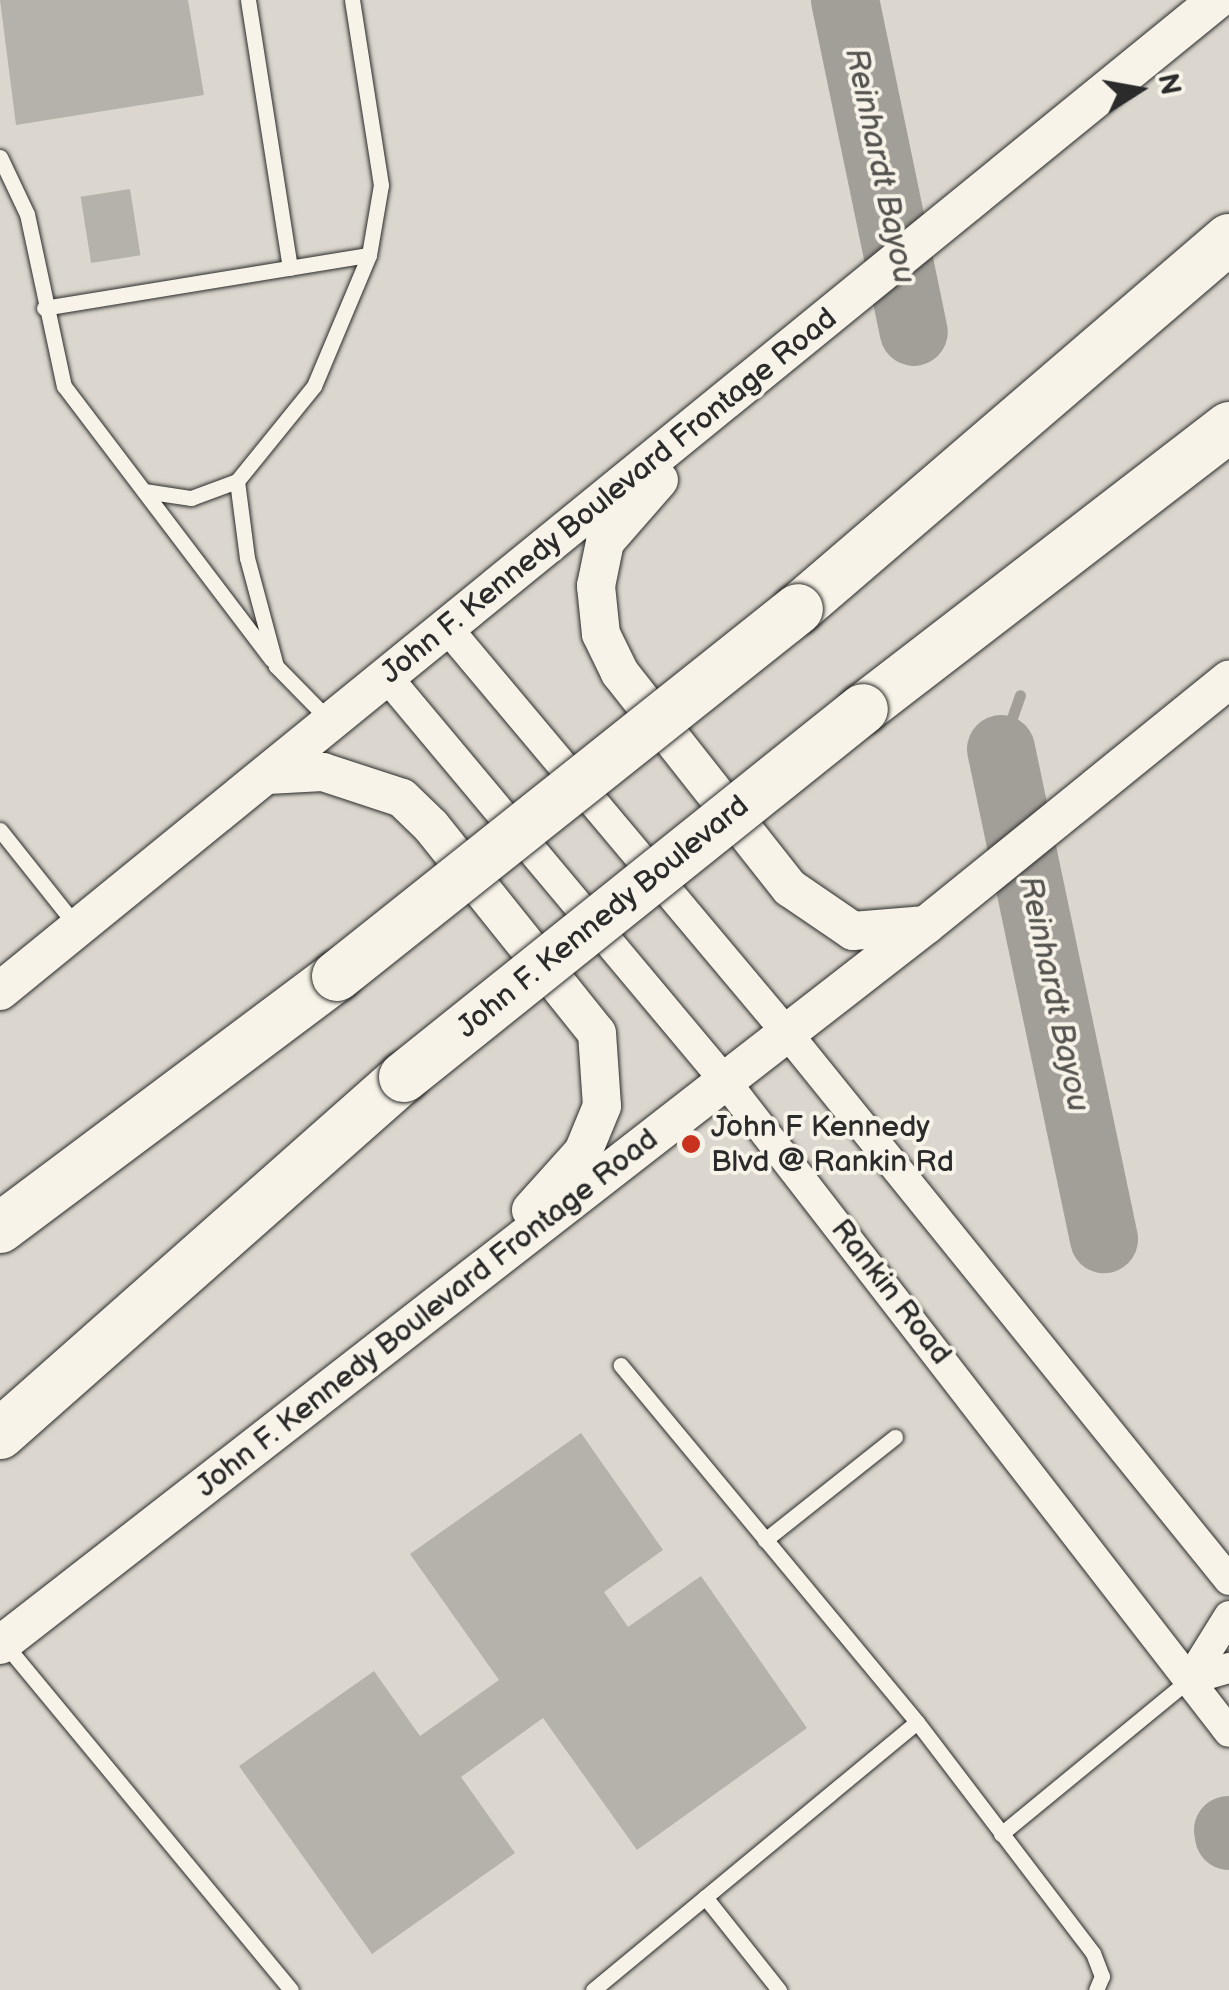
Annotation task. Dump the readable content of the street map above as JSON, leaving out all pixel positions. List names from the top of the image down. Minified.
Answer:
{"streets":{"highway":["John F. Kennedy Boulevard"],"street":["John F. Kennedy Boulevard Frontage Road","Rankin Road"]},"crossings":[["John F. Kennedy Boulevard Frontage Road","Rankin Road"]],"water":["Reinhardt Bayou"],"places":["John F Kennedy Blvd @ Rankin Rd"],"north":"right"}
